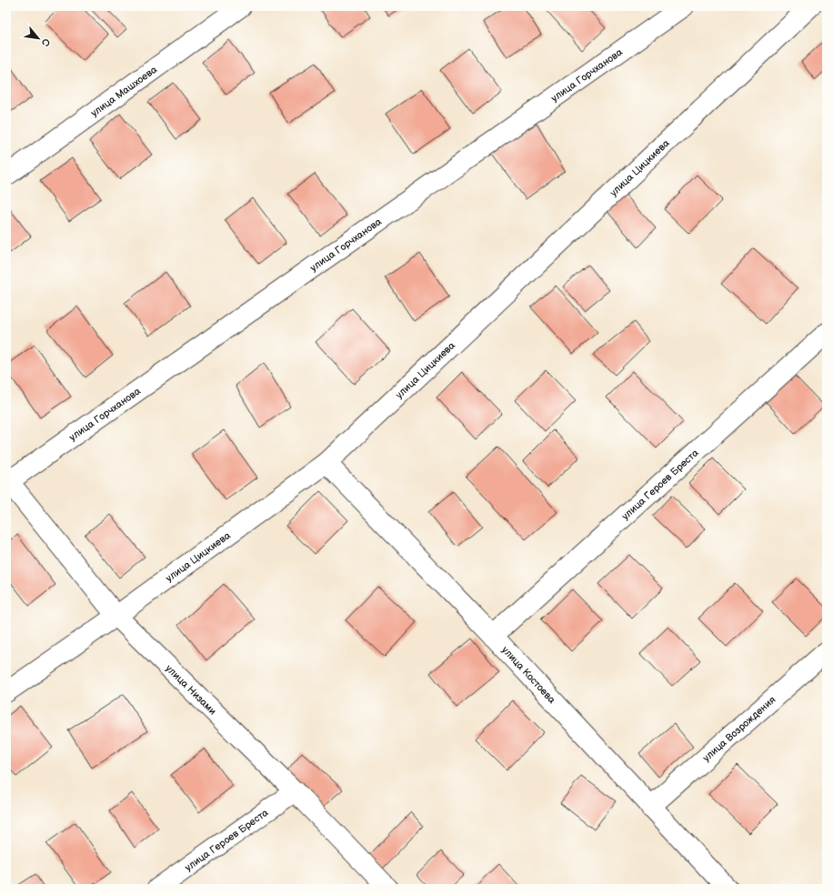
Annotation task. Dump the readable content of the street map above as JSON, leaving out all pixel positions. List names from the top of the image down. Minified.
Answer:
{"streets":{"street":["улица Горчханова","улица Машхоева","улица Цицкиева","улица Героев Бреста","улица Костоева","улица Низами","улица Возрождения"]},"crossings":[["улица Горчханова","улица Низами"],["улица Цицкиева","улица Костоева"],["улица Цицкиева","улица Низами"],["улица Героев Бреста","улица Костоева"],["улица Героев Бреста","улица Низами"],["улица Костоева","улица Возрождения"]],"north":"bottom right"}
